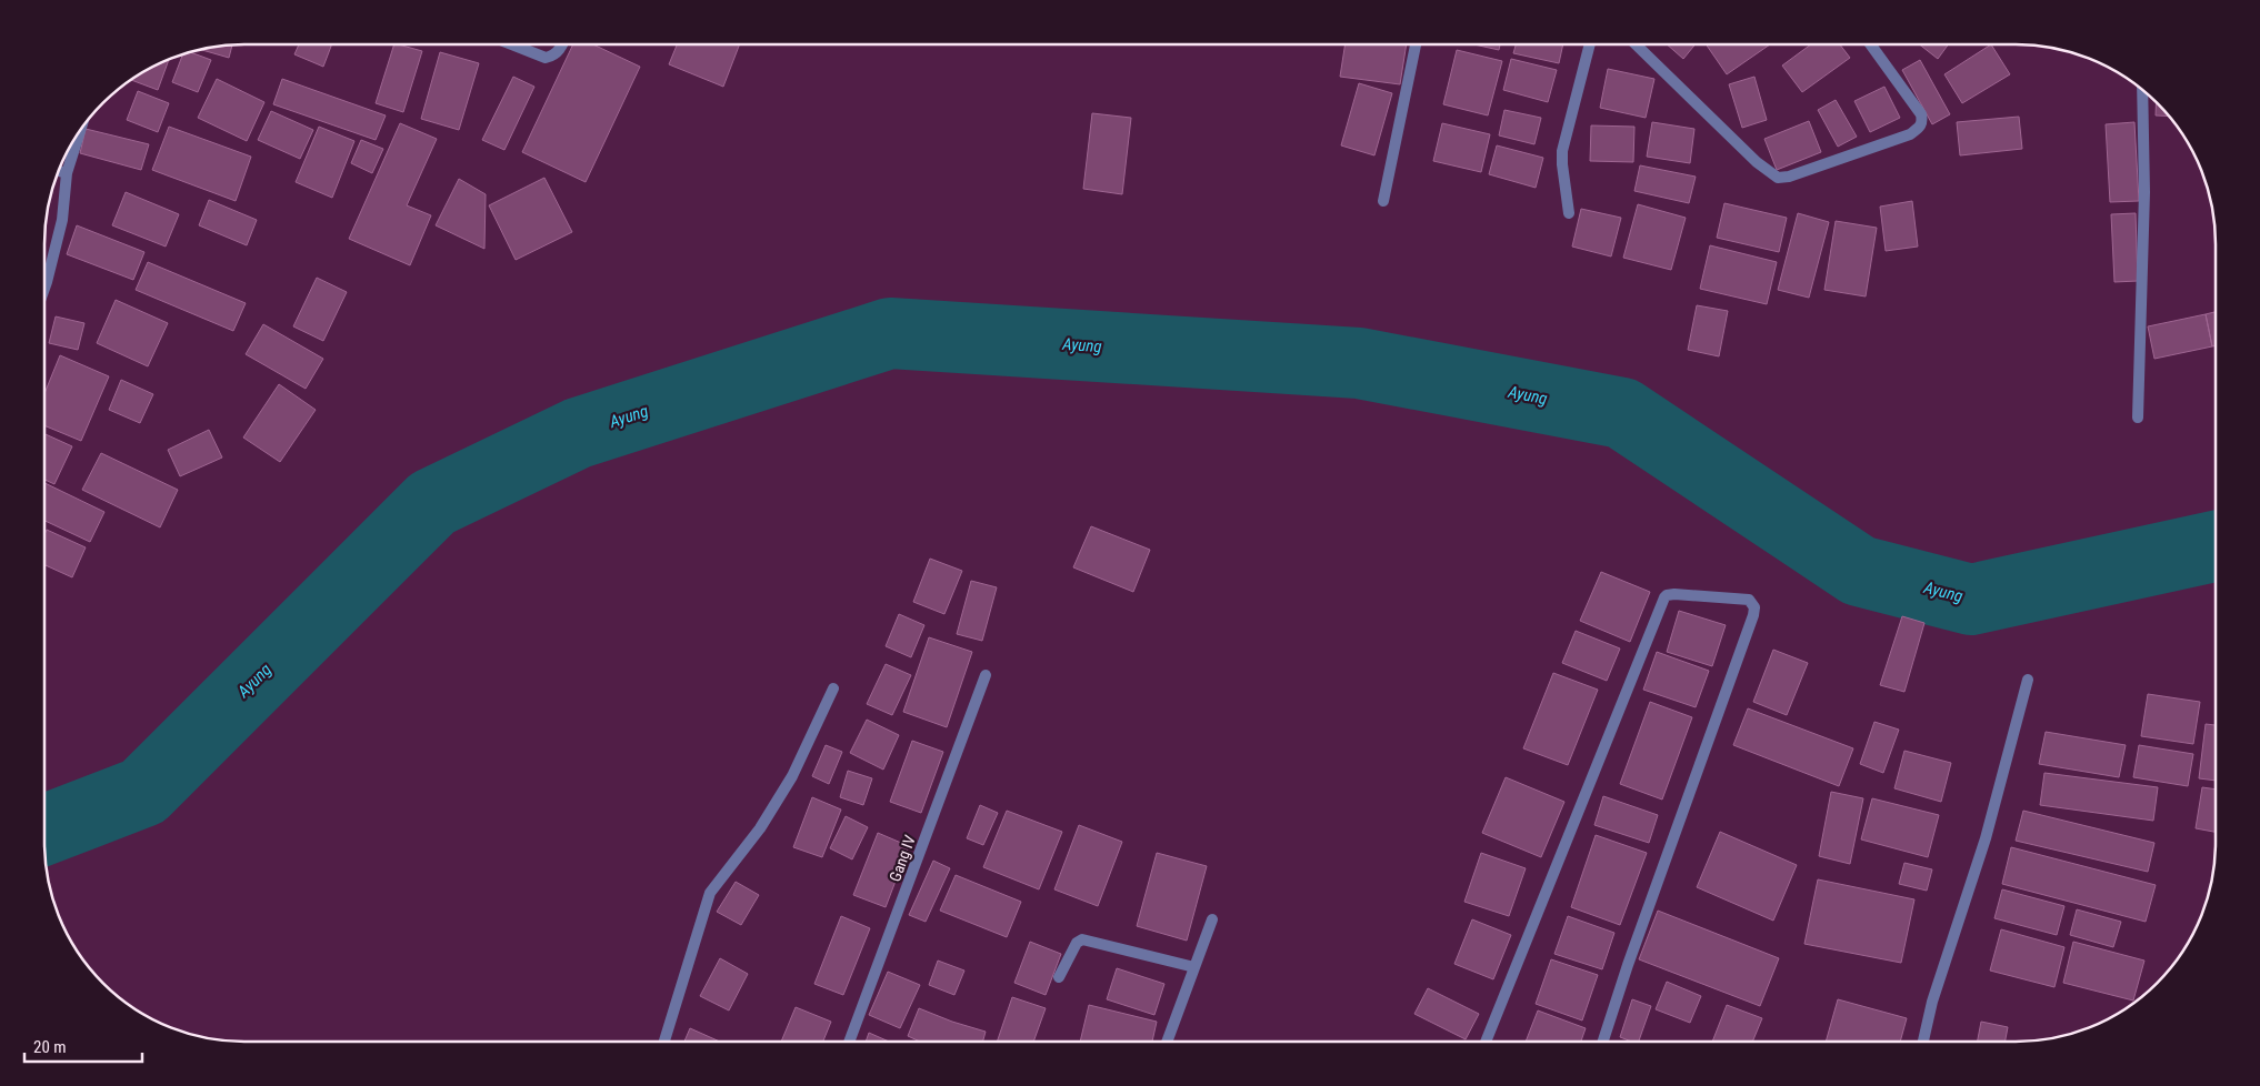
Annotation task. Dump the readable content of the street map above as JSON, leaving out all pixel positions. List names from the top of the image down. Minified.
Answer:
{"streets":{"street":["Gang IV"]},"water":["Ayung"],"scale_bar":"20 m"}
